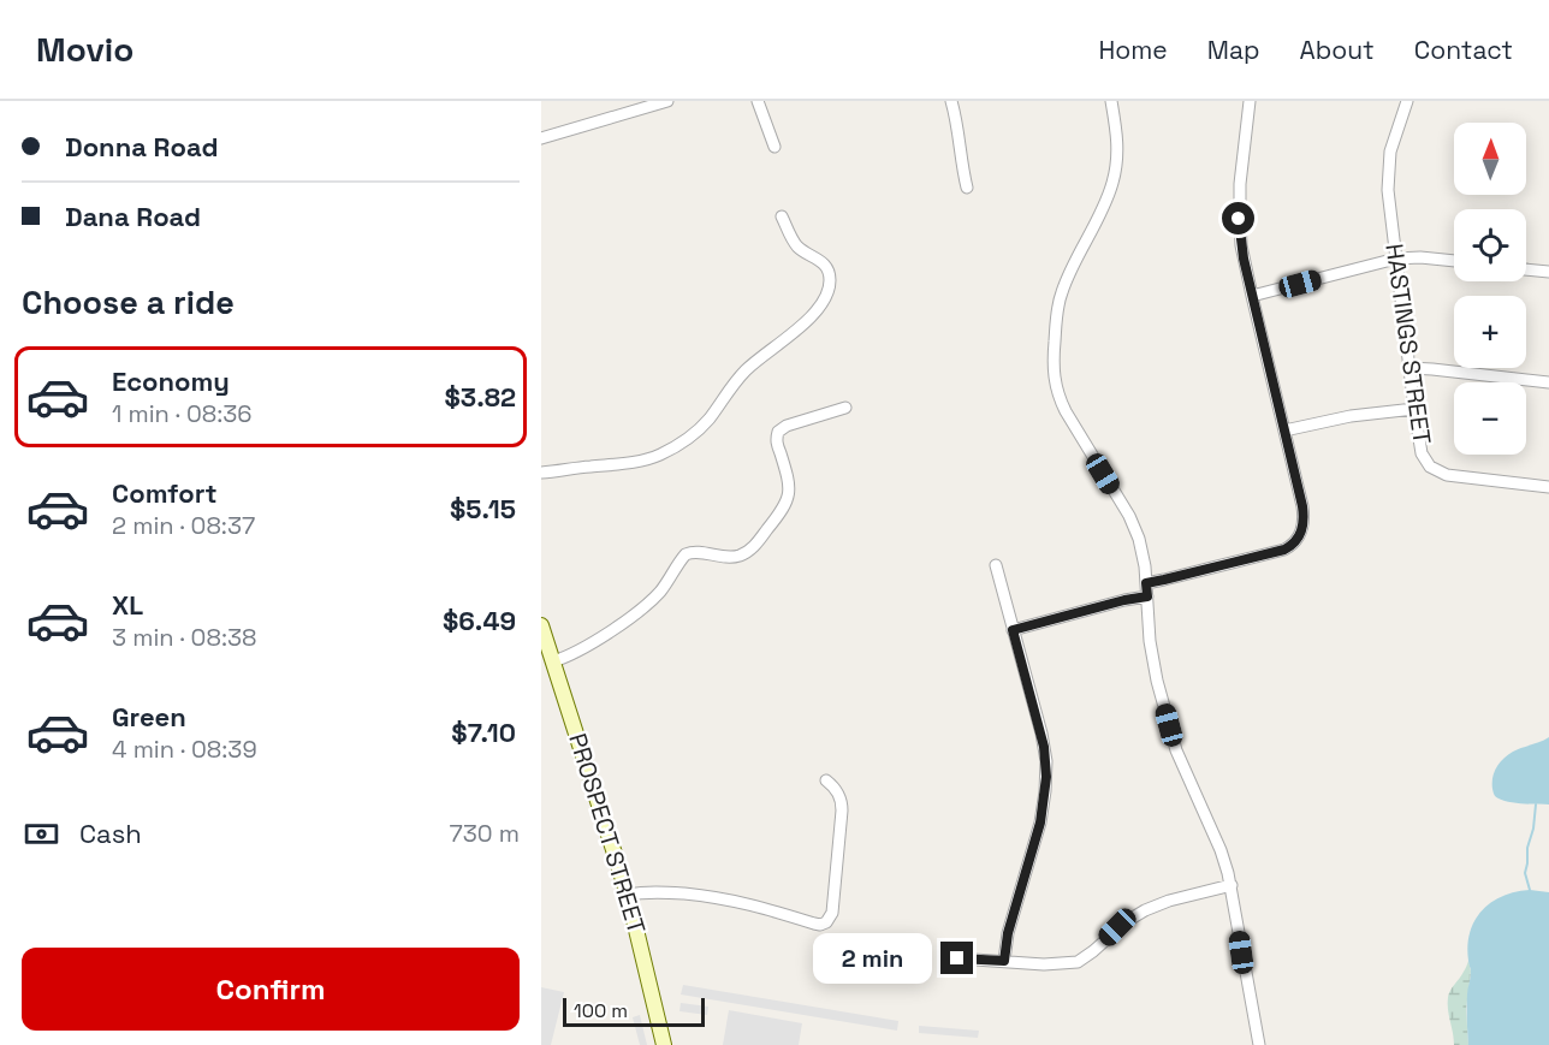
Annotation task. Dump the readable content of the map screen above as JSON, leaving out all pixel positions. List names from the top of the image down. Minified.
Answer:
{"streets":{"street":["HASTINGS STREET","PROSPECT STREET"]},"scale_bar":"100 m","north":"top","page":{"header":"Movio","nav":["Home","Map","About","Contact"],"banner":["Donna Road","Dana Road"],"map_buttons":["+","−"],"heading":"Choose a ride","list":[{"name":"Economy","note":"1 min · 08:36","value":"$3.82"},{"name":"Comfort","note":"2 min · 08:37","value":"$5.15"},{"name":"XL","note":"3 min · 08:38","value":"$6.49"},{"name":"Green","note":"4 min · 08:39","value":"$7.10"}],"pay":["Cash","730 m"],"buttons":"Confirm","bubble":"2 min","scale":"100 m"}}
